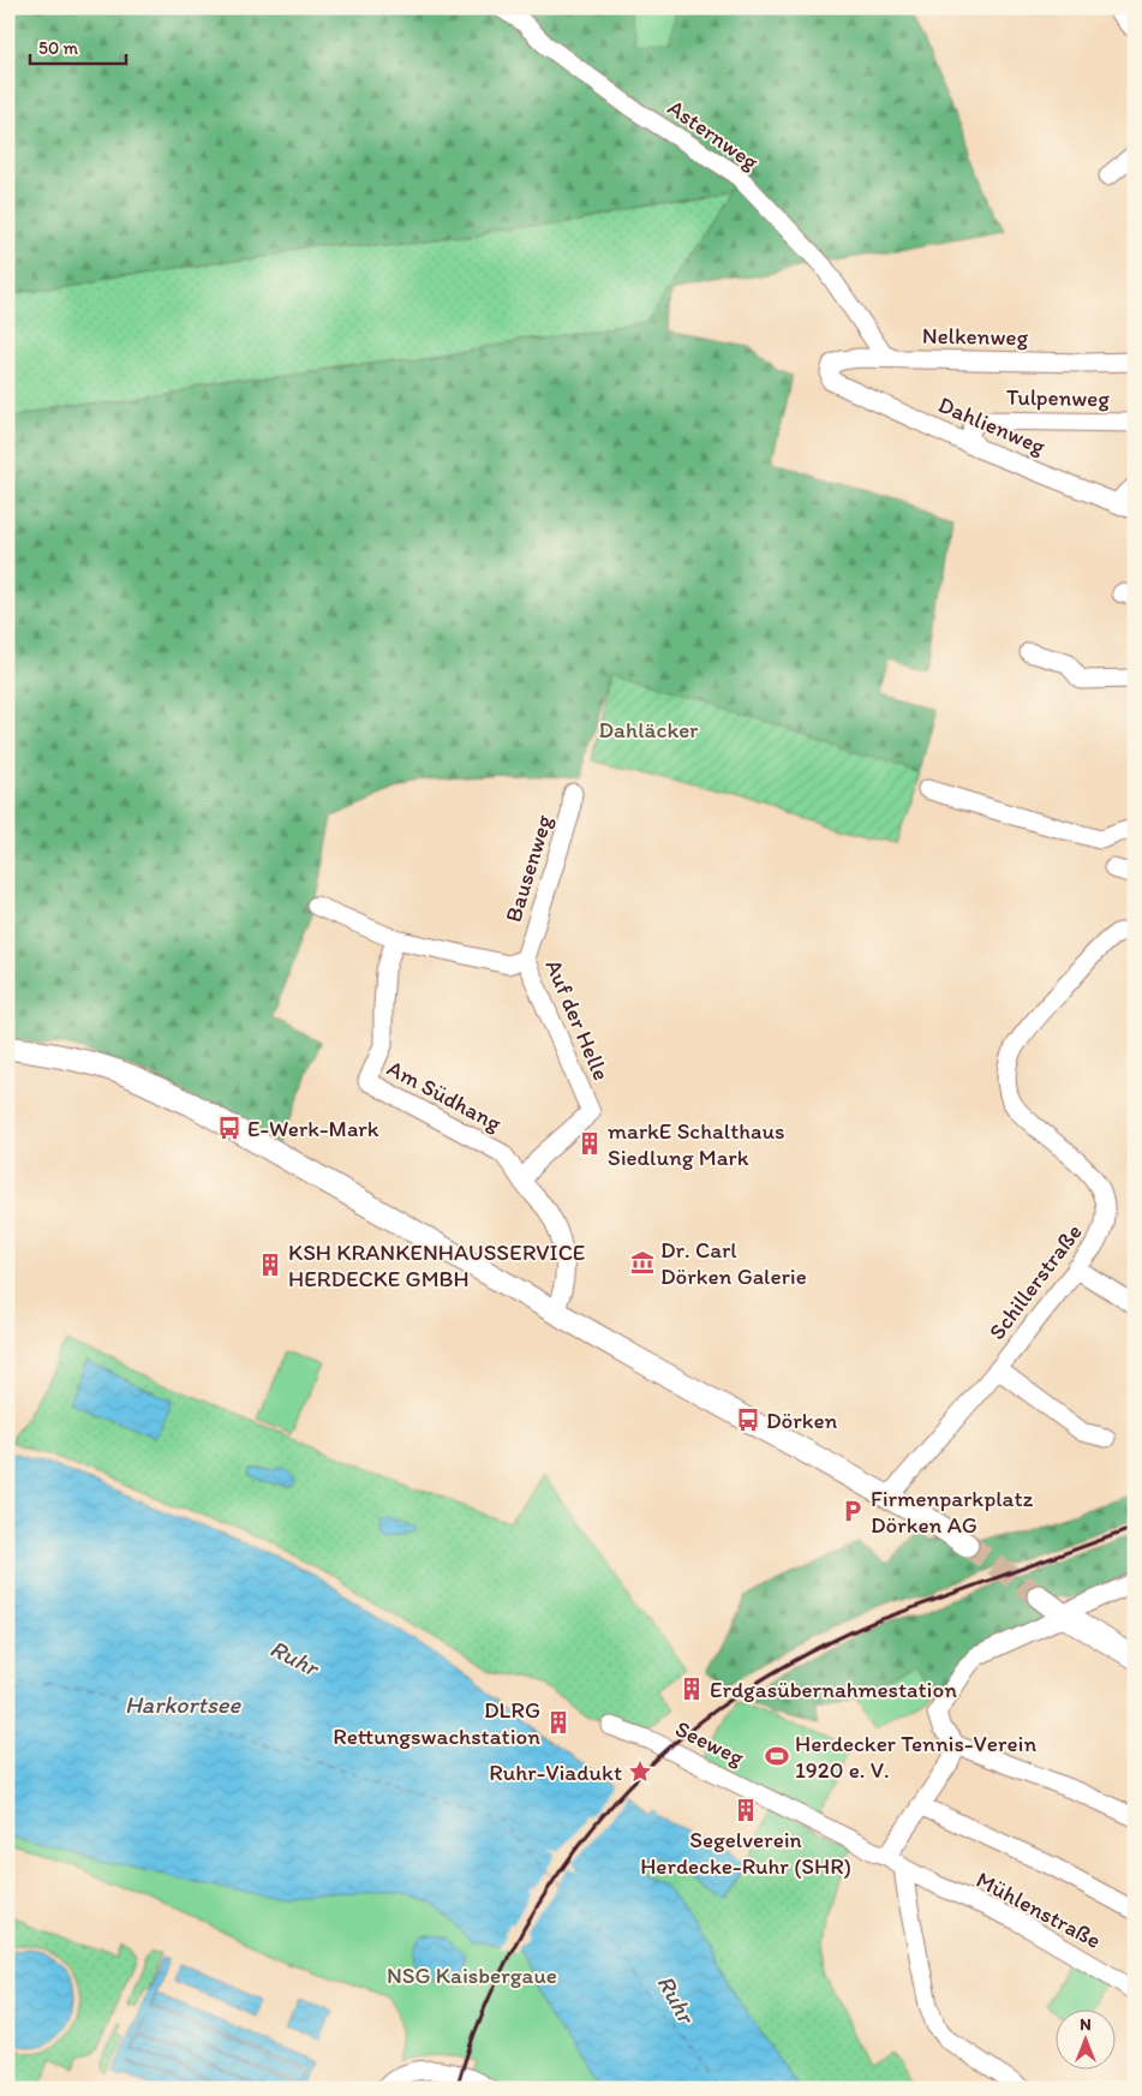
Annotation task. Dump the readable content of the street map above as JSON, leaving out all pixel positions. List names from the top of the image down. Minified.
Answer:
{"streets":{"street":["Asternweg","Nelkenweg","Tulpenweg","Dahlienweg","Bausenweg","Auf der Helle","Am Südhang","Schillerstraße","Seeweg","Mühlenstraße"]},"crossings":[["Asternweg","Nelkenweg"],["Nelkenweg","Dahlienweg"],["Tulpenweg","Dahlienweg"],["Bausenweg","Auf der Helle"],["Auf der Helle","Am Südhang"],["Seeweg","Mühlenstraße"]],"water":["Ruhr","Harkortsee"],"parks":["Dahläcker","NSG Kaisbergaue"],"places":{"bus stop":["E-Werk-Mark","Dörken"],"building":["markE Schalthaus Siedlung Mark","KSH KRANKENHAUSSERVICE HERDECKE GMBH","Erdgasübernahmestation","DLRG Rettungswachstation","Segelverein Herdecke-Ruhr (SHR)"],"museum":["Dr. Carl Dörken Galerie"],"parking":["Firmenparkplatz Dörken AG"],"sports":["Herdecker Tennis-Verein 1920 e. V."],"place":["Ruhr-Viadukt"]},"scale_bar":"50 m","north":"top"}
